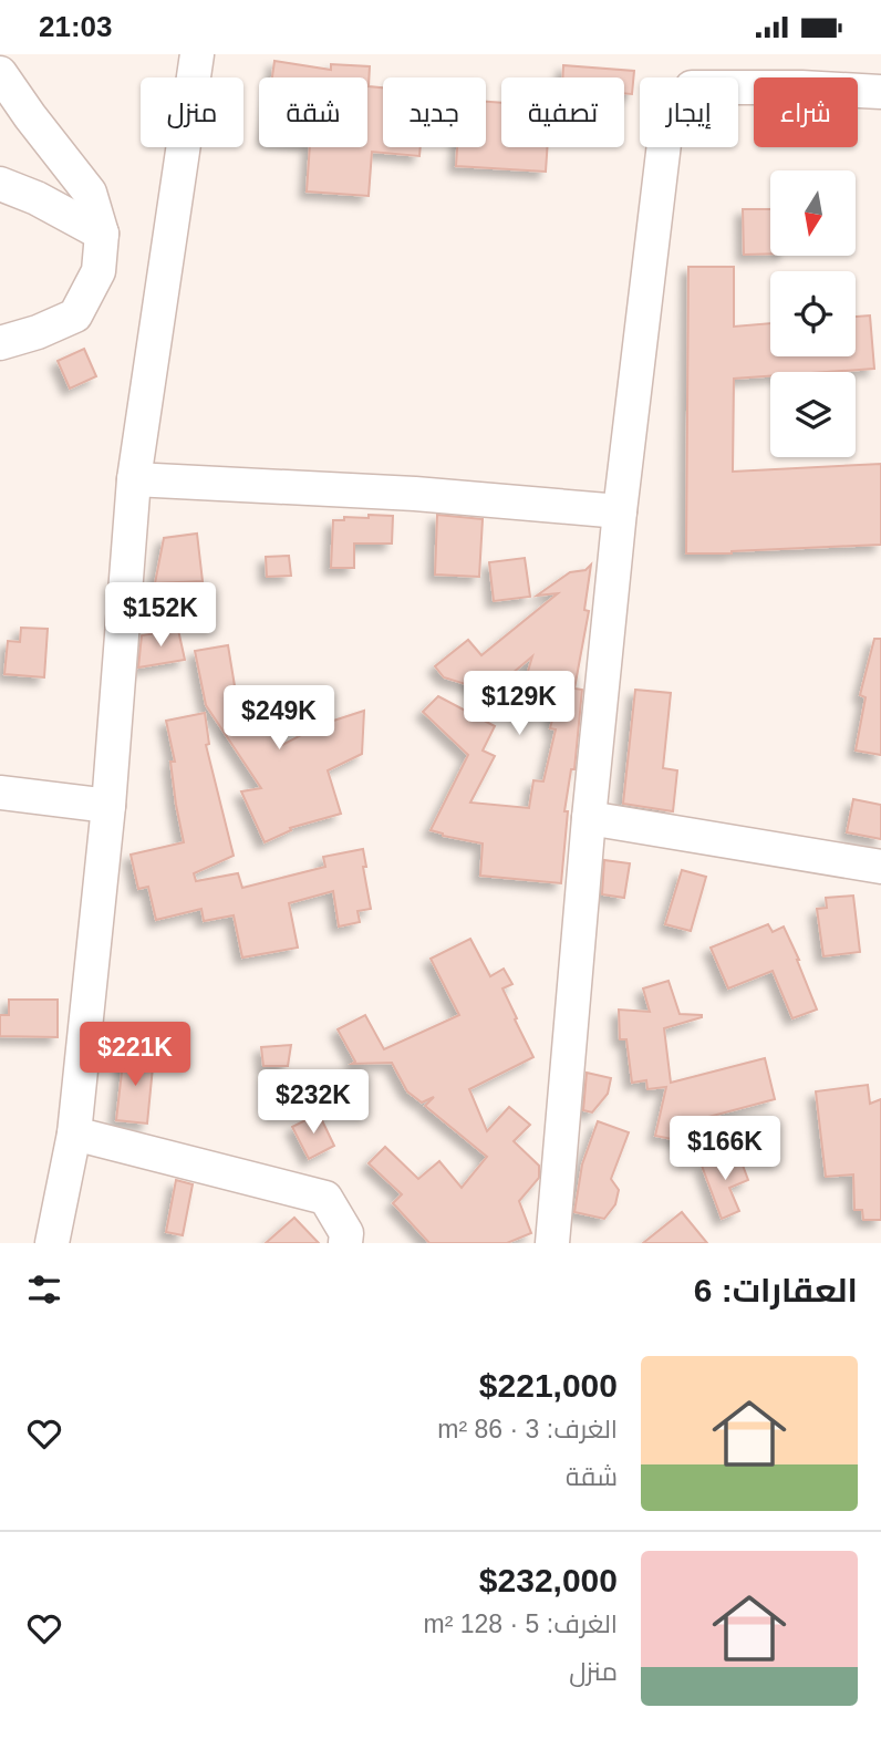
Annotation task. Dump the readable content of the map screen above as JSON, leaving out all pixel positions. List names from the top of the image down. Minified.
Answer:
{"north":"bottom","page":{"status":"21:03","chip":["شراء","إيجار","تصفية","جديد","شقة","منزل"],"price":["$152K","$129K","$249K","$221K","$232K","$166K"],"heading":"العقارات: 6","list":[{"name":"$221,000","note":"الغرف: 3 · 86 m² · شقة"},{"name":"$232,000","note":"الغرف: 5 · 128 m² · منزل"}]}}
